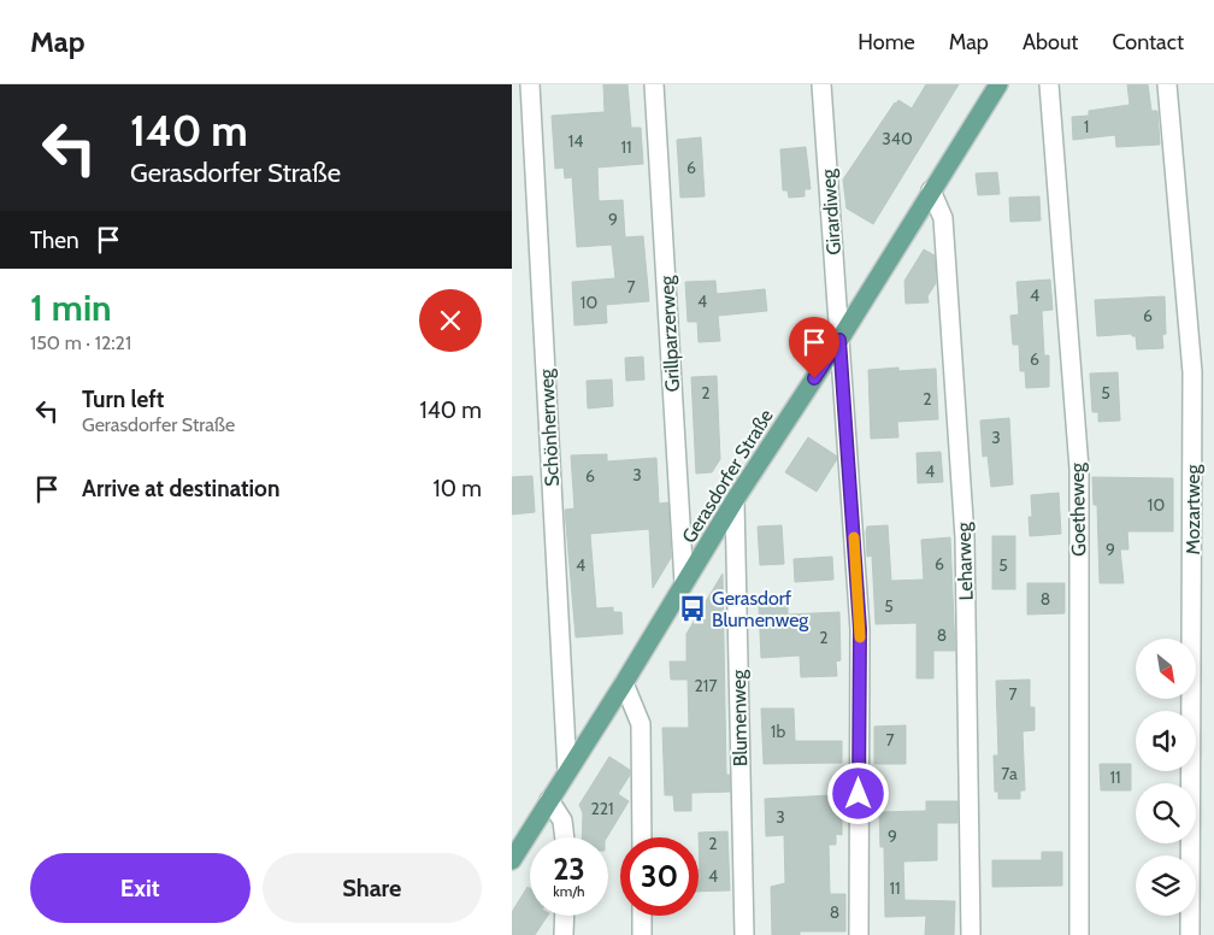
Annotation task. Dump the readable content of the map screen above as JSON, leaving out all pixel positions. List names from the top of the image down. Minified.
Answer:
{"streets":{"main road":["Gerasdorfer Straße"],"street":["Girardiweg","Grillparzerweg","Schönherrweg","Goetheweg","Mozartweg","Leharweg","Blumenweg"]},"crossings":[["Girardiweg","Gerasdorfer Straße"],["Grillparzerweg","Gerasdorfer Straße"],["Schönherrweg","Gerasdorfer Straße"],["Gerasdorfer Straße","Leharweg"],["Gerasdorfer Straße","Blumenweg"]],"places":{"bus stop":["Gerasdorf Blumenweg"]},"house_numbers":["1","340","14","11","6","9","7","4","4","10","6","6","2","5","2","3","4","3","6","10","9","6","4","5","8","5","8","2","217","7","1b","7","7a","11","221","3","9","2","4","11","8"],"north":"bottom right","page":{"header":"Map","nav":["Home","Map","About","Contact"],"turn":["140 m","Gerasdorfer Straße"],"then":"Then","heading":["1 min","150 m · 12:21"],"list":[{"name":"Turn left","note":"Gerasdorfer Straße","value":"140 m"},{"name":"Arrive at destination","value":"10 m"}],"speed":"23 km/h","limit":"30","buttons":["Exit","Share"]}}
